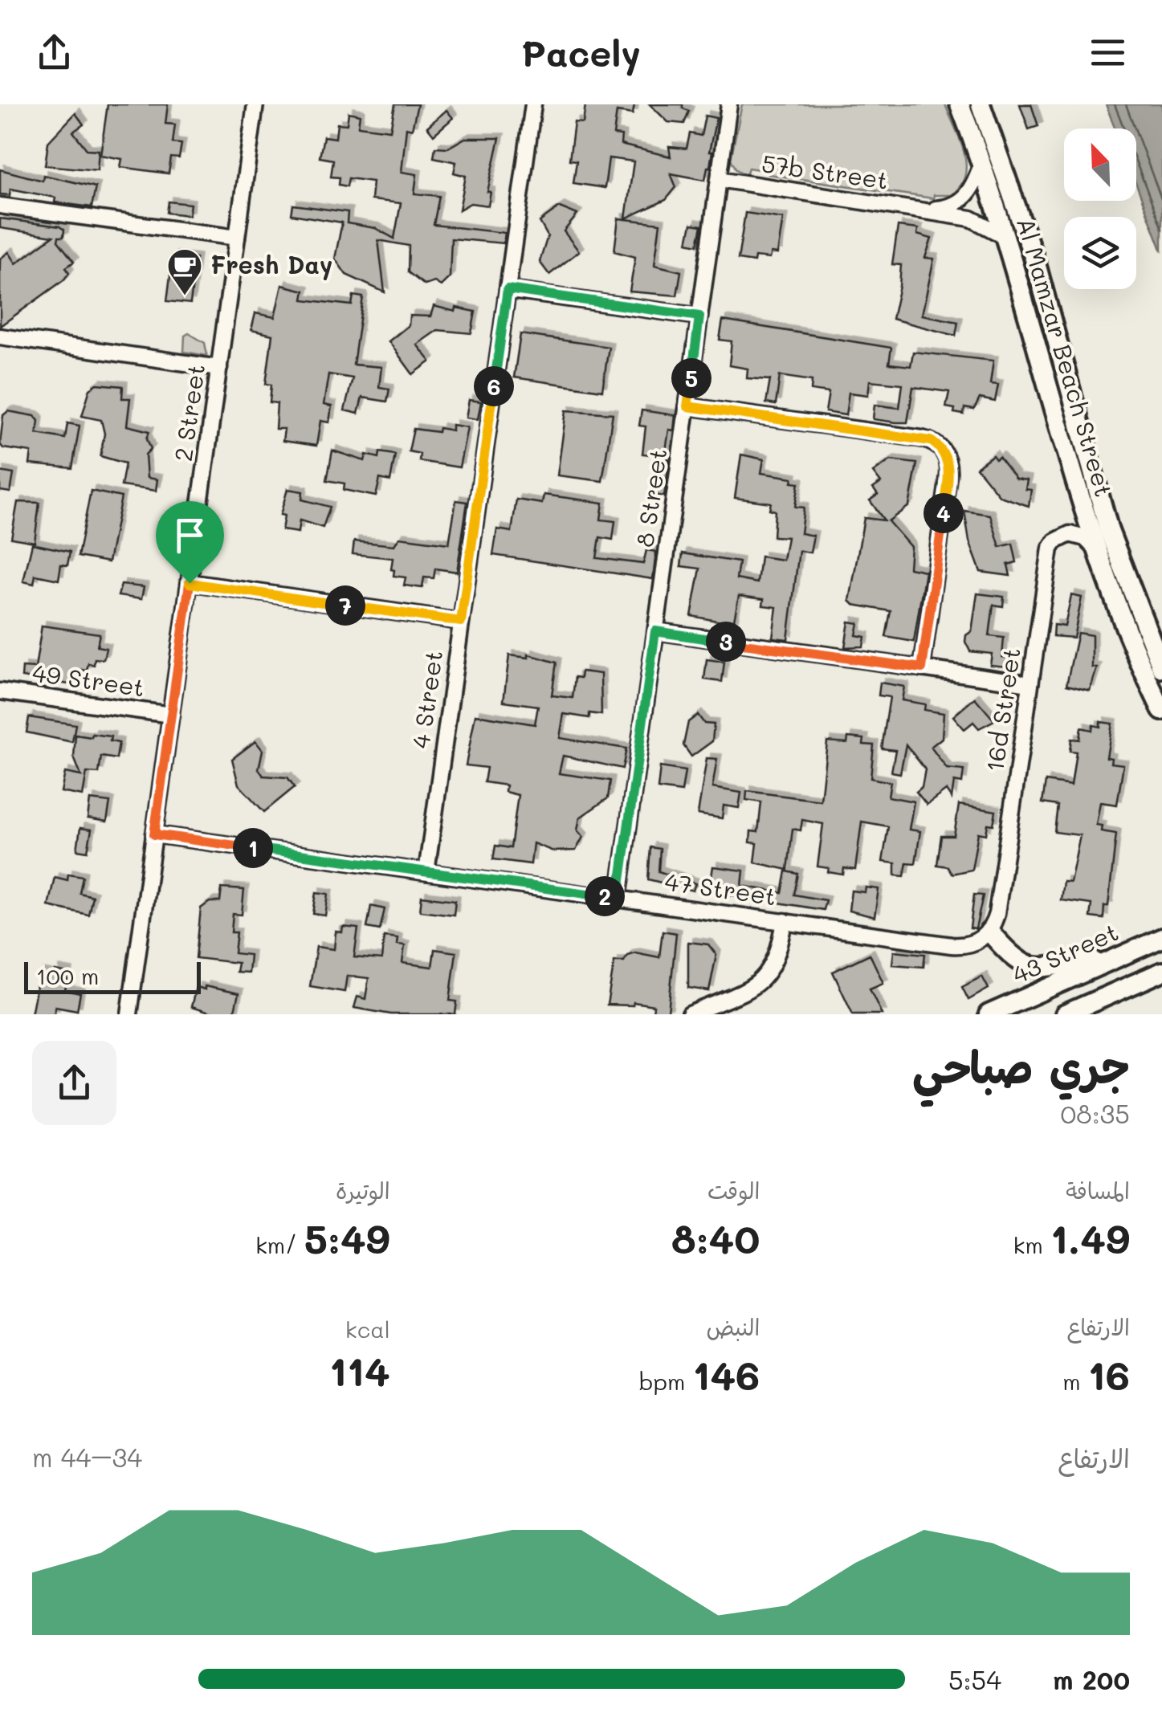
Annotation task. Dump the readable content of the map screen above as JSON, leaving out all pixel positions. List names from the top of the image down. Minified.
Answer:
{"streets":{"main road":["Al Mamzar Beach Street","43 Street"],"street":["57b Street","2 Street","8 Street","49 Street","4 Street","16d Street","47 Street"]},"crossings":[["57b Street","Al Mamzar Beach Street"],["57b Street","8 Street"],["Al Mamzar Beach Street","16d Street"],["2 Street","49 Street"],["2 Street","47 Street"],["8 Street","47 Street"],["4 Street","47 Street"],["16d Street","47 Street"]],"places":{"cafe":["Fresh Day"]},"scale_bar":"100 m","north":"top left","page":{"header":"Pacely","pins":["5","6","4","7","3","1","2"],"scale":"100 m","heading":["جري صباحي","08:35"],"stats":[["المسافة","1.49 km"],["الوقت","8:40"],["الوتيرة","5:49 /km"],["الارتفاع","16 m"],["النبض","146 bpm"],["kcal","114"]],"chart":["الارتفاع","34–44 m"],"list":[{"name":"200 m","note":"5:54"}]}}
